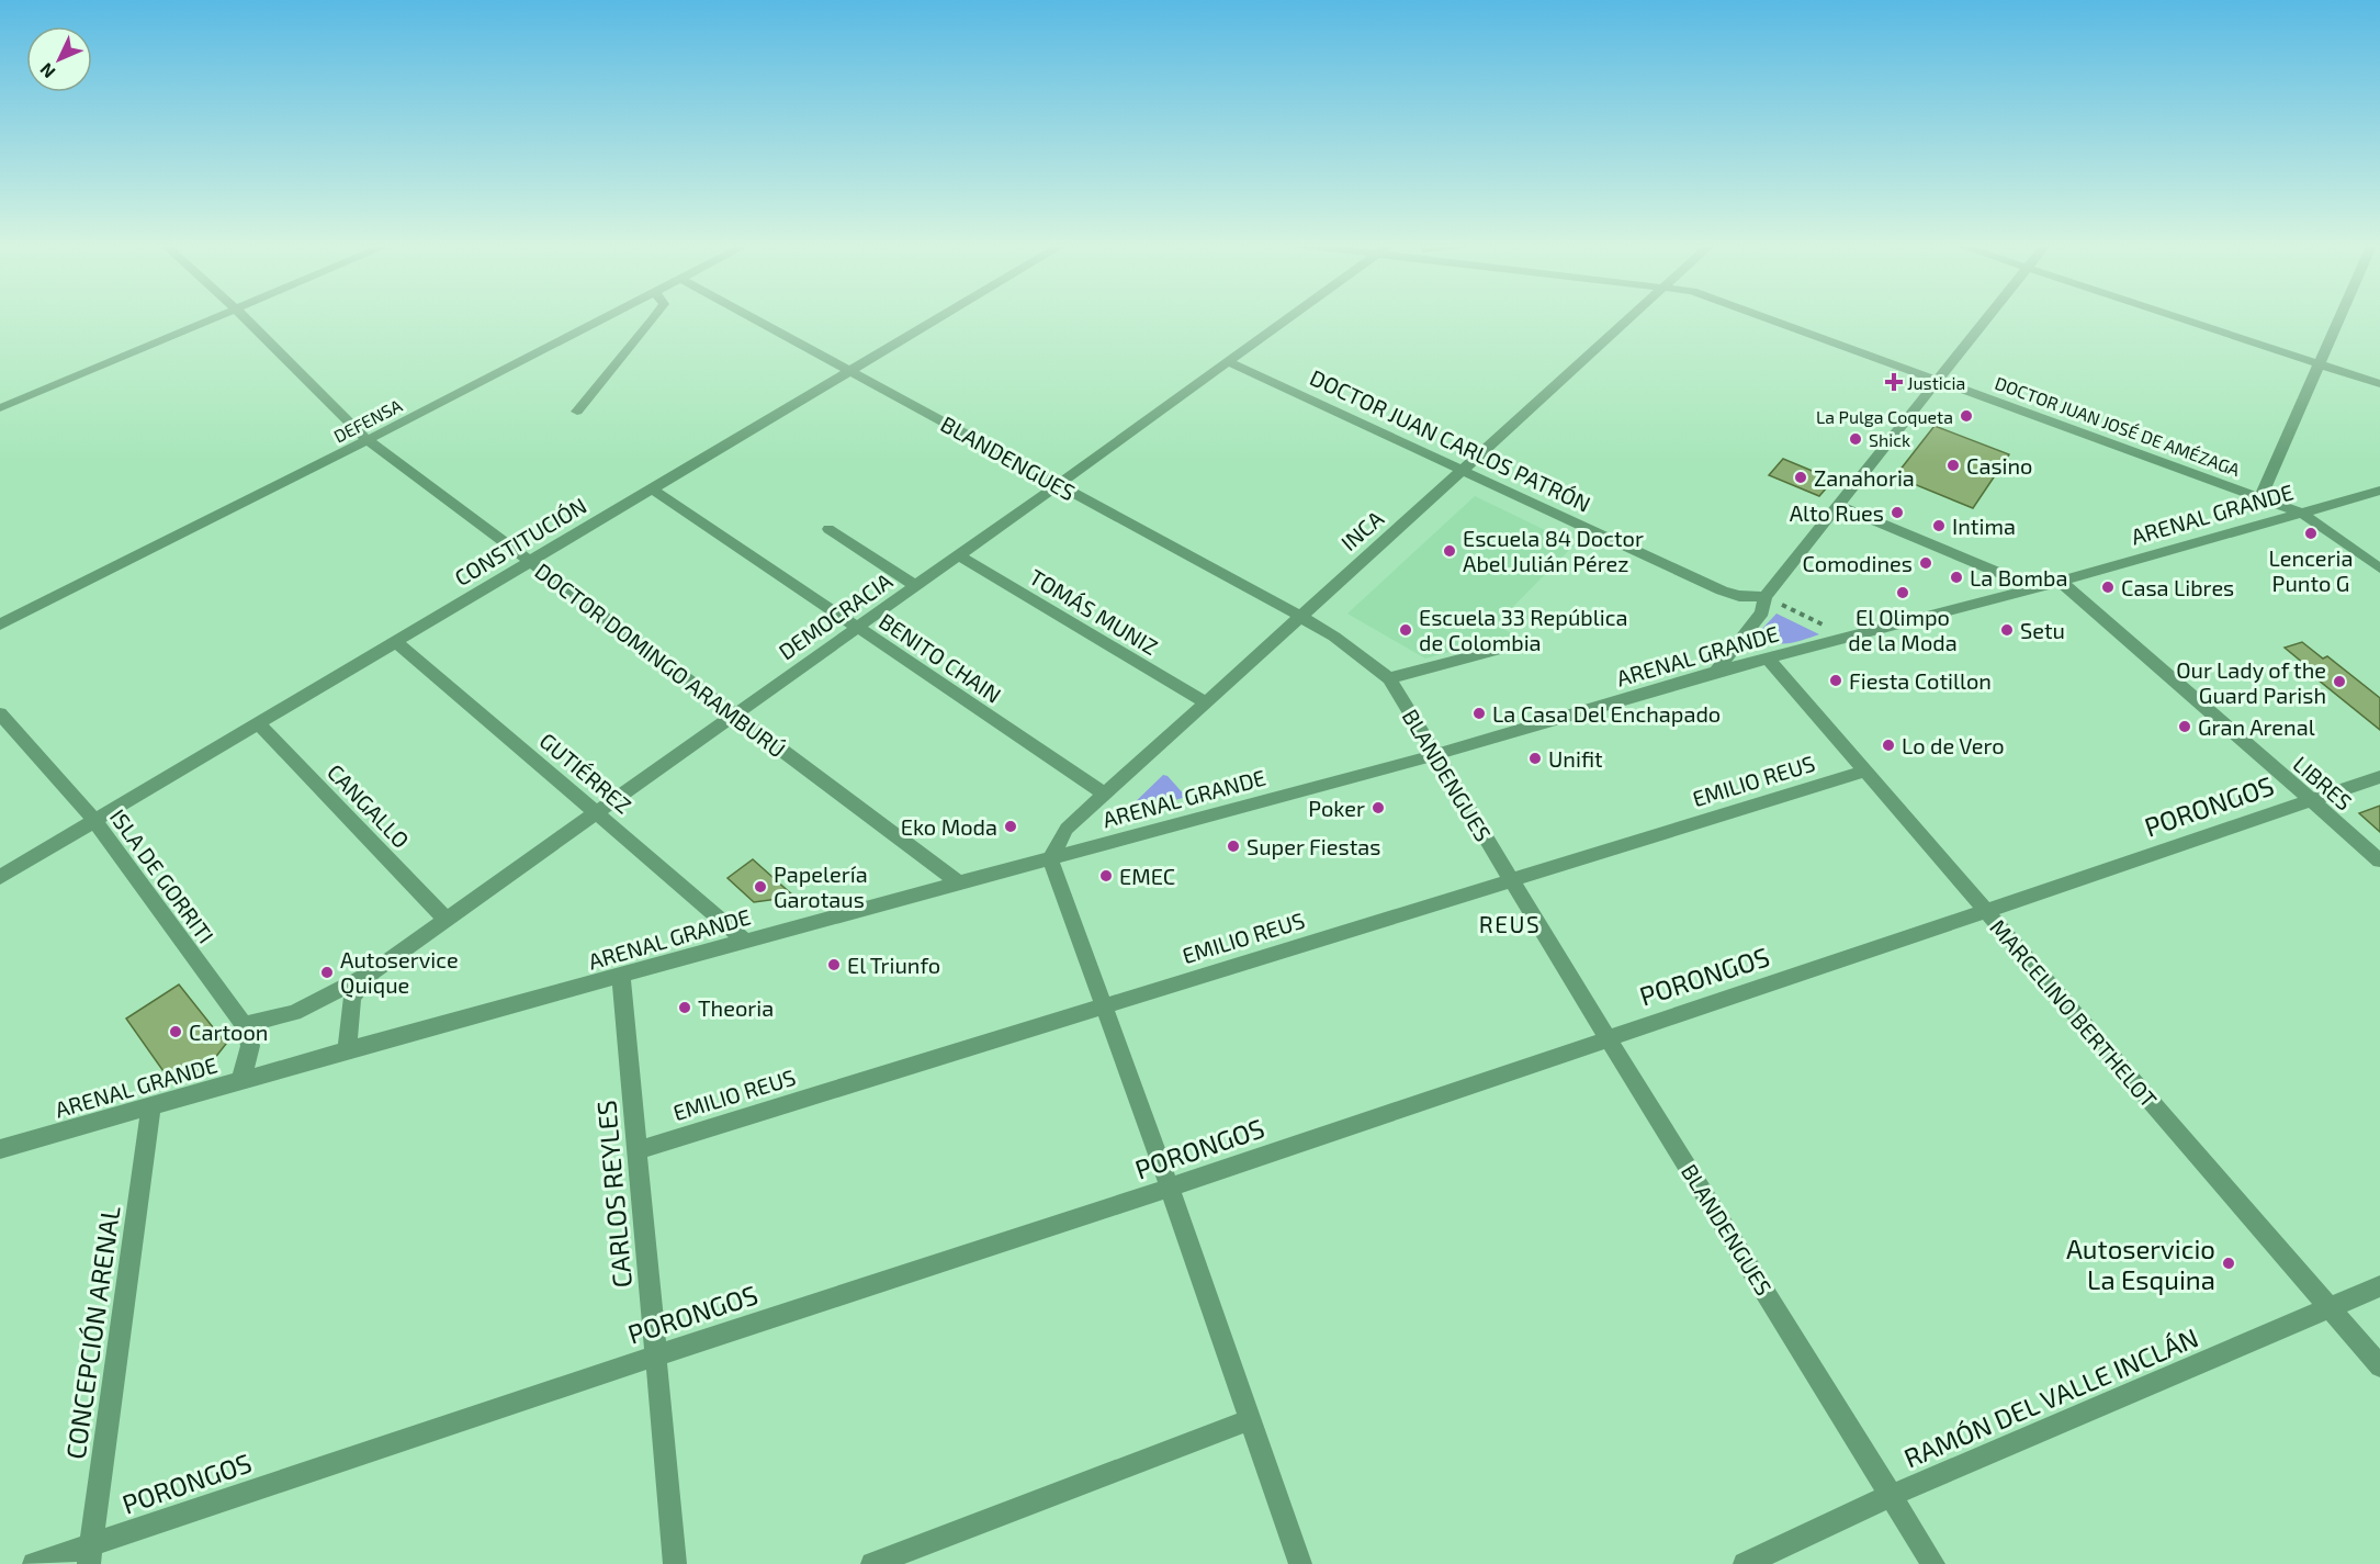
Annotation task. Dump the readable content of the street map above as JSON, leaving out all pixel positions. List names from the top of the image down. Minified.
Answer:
{"streets":{"street":["DEFENSA","DOCTOR JUAN JOSÉ DE AMÉZAGA","DOCTOR JUAN CARLOS PATRÓN","BLANDENGUES","ARENAL GRANDE","INCA","CONSTITUCIÓN","TOMÁS MUNIZ","DEMOCRACIA","BENITO CHAIN","DOCTOR DOMINGO ARAMBURÚ","GUTIÉRREZ","EMILIO REUS","LIBRES","CANGALLO","PORONGOS","ISLA DE GORRITI","MARCELINO BERTHELOT","CARLOS REYLES","CONCEPCIÓN ARENAL","RAMÓN DEL VALLE INCLÁN"]},"crossings":[["DEFENSA","DOCTOR DOMINGO ARAMBURÚ"],["DOCTOR JUAN JOSÉ DE AMÉZAGA","ARENAL GRANDE"],["DOCTOR JUAN CARLOS PATRÓN","INCA"],["DOCTOR JUAN CARLOS PATRÓN","DEMOCRACIA"],["BLANDENGUES","ARENAL GRANDE"],["BLANDENGUES","INCA"],["BLANDENGUES","CONSTITUCIÓN"],["BLANDENGUES","DEMOCRACIA"],["BLANDENGUES","EMILIO REUS"],["BLANDENGUES","PORONGOS"],["BLANDENGUES","RAMÓN DEL VALLE INCLÁN"],["ARENAL GRANDE","INCA"],["ARENAL GRANDE","DEMOCRACIA"],["ARENAL GRANDE","DOCTOR DOMINGO ARAMBURÚ"],["ARENAL GRANDE","GUTIÉRREZ"],["ARENAL GRANDE","LIBRES"],["ARENAL GRANDE","ISLA DE GORRITI"],["ARENAL GRANDE","MARCELINO BERTHELOT"],["ARENAL GRANDE","CARLOS REYLES"],["ARENAL GRANDE","CONCEPCIÓN ARENAL"],["INCA","TOMÁS MUNIZ"],["INCA","BENITO CHAIN"],["CONSTITUCIÓN","BENITO CHAIN"],["CONSTITUCIÓN","DOCTOR DOMINGO ARAMBURÚ"],["CONSTITUCIÓN","GUTIÉRREZ"],["CONSTITUCIÓN","CANGALLO"],["CONSTITUCIÓN","ISLA DE GORRITI"],["TOMÁS MUNIZ","DEMOCRACIA"],["DEMOCRACIA","BENITO CHAIN"],["DEMOCRACIA","DOCTOR DOMINGO ARAMBURÚ"],["DEMOCRACIA","GUTIÉRREZ"],["DEMOCRACIA","CANGALLO"],["EMILIO REUS","MARCELINO BERTHELOT"],["EMILIO REUS","CARLOS REYLES"],["LIBRES","PORONGOS"],["PORONGOS","MARCELINO BERTHELOT"],["PORONGOS","CARLOS REYLES"],["PORONGOS","CONCEPCIÓN ARENAL"],["MARCELINO BERTHELOT","RAMÓN DEL VALLE INCLÁN"]],"districts":["REUS"],"places":{"health":["Justicia"],"other":["La Pulga Coqueta","Shick","Casino","Zanahoria","Alto Rues","Intima","Lenceria Punto G","Escuela 84 Doctor Abel Julián Pérez","Comodines","La Bomba","Casa Libres","El Olimpo de la Moda","Escuela 33 República de Colombia","Setu","Fiesta Cotillon","Our Lady of the Guard Parish","La Casa Del Enchapado","Gran Arenal","Lo de Vero","Unifit","Poker","Eko Moda","Super Fiestas","EMEC","Papelería Garotaus","El Triunfo","Autoservice Quique","Theoria","Cartoon","Autoservicio La Esquina"]},"north":"bottom left"}
